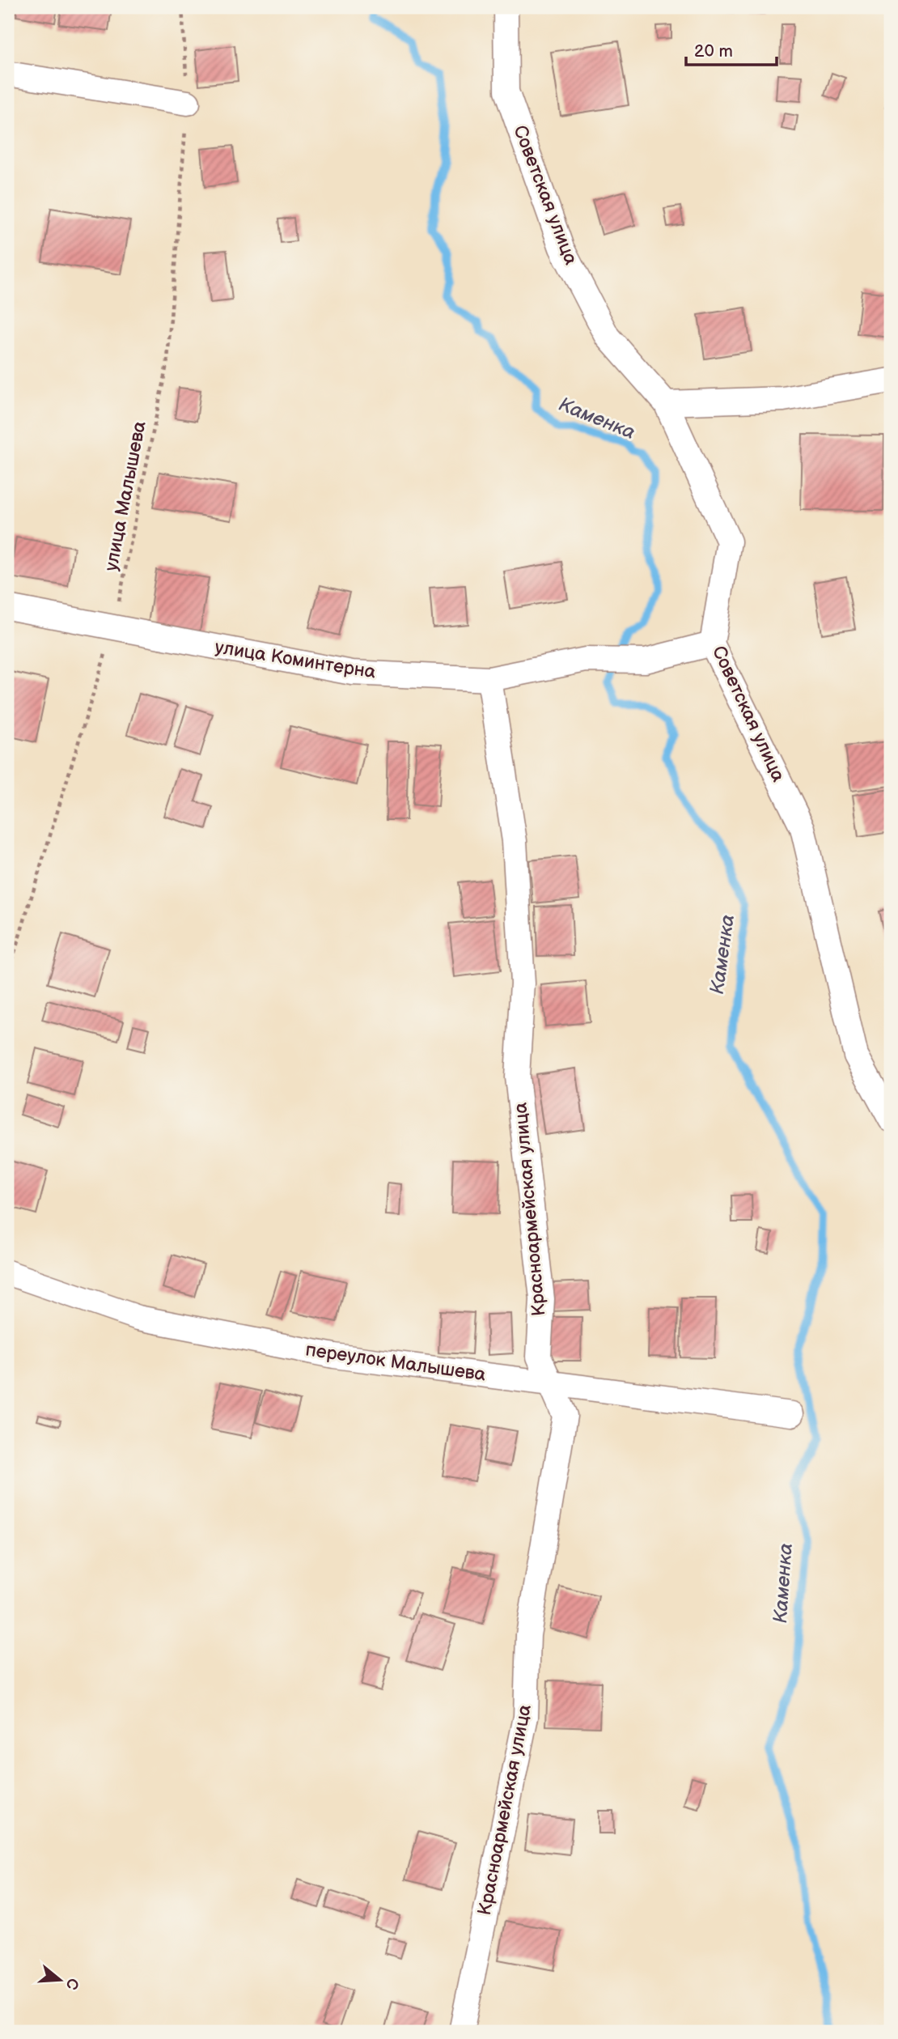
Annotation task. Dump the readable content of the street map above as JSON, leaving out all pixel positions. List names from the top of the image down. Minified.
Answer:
{"streets":{"street":["Советская улица","улица Коминтерна","Красноармейская улица","переулок Малышева"],"path":["улица Малышева"]},"crossings":[["Советская улица","улица Коминтерна"],["улица Малышева","улица Коминтерна"],["улица Коминтерна","Красноармейская улица"],["Красноармейская улица","переулок Малышева"]],"water":["Каменка"],"scale_bar":"20 m","north":"right"}
